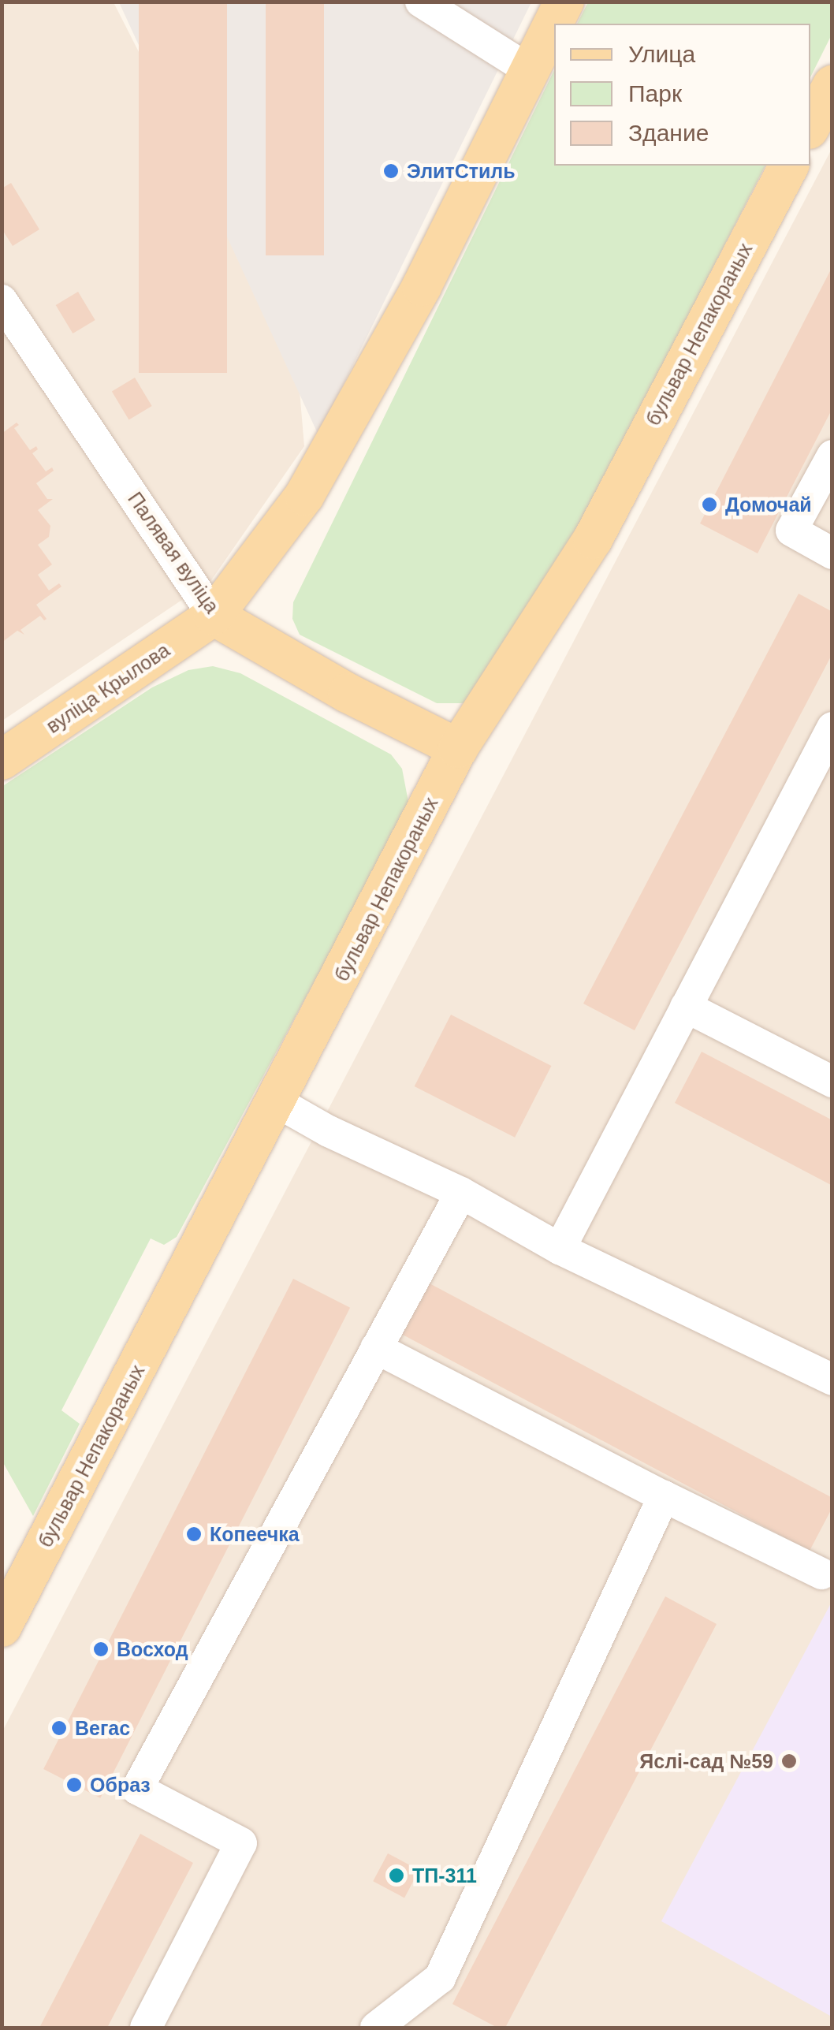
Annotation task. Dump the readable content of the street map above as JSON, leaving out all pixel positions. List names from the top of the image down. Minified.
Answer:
{"streets":{"main road":["бульвар Непакораных","Палявая вуліца","вуліца Крылова"]},"crossings":[["бульвар Непакораных","Палявая вуліца"],["Палявая вуліца","вуліца Крылова"]],"places":["ЭлитСтиль","Домочай","Копеечка","Восход","Вегас","Яслі-сад №59","Образ","ТП-311"],"legend":["Улица","Парк","Здание"]}
